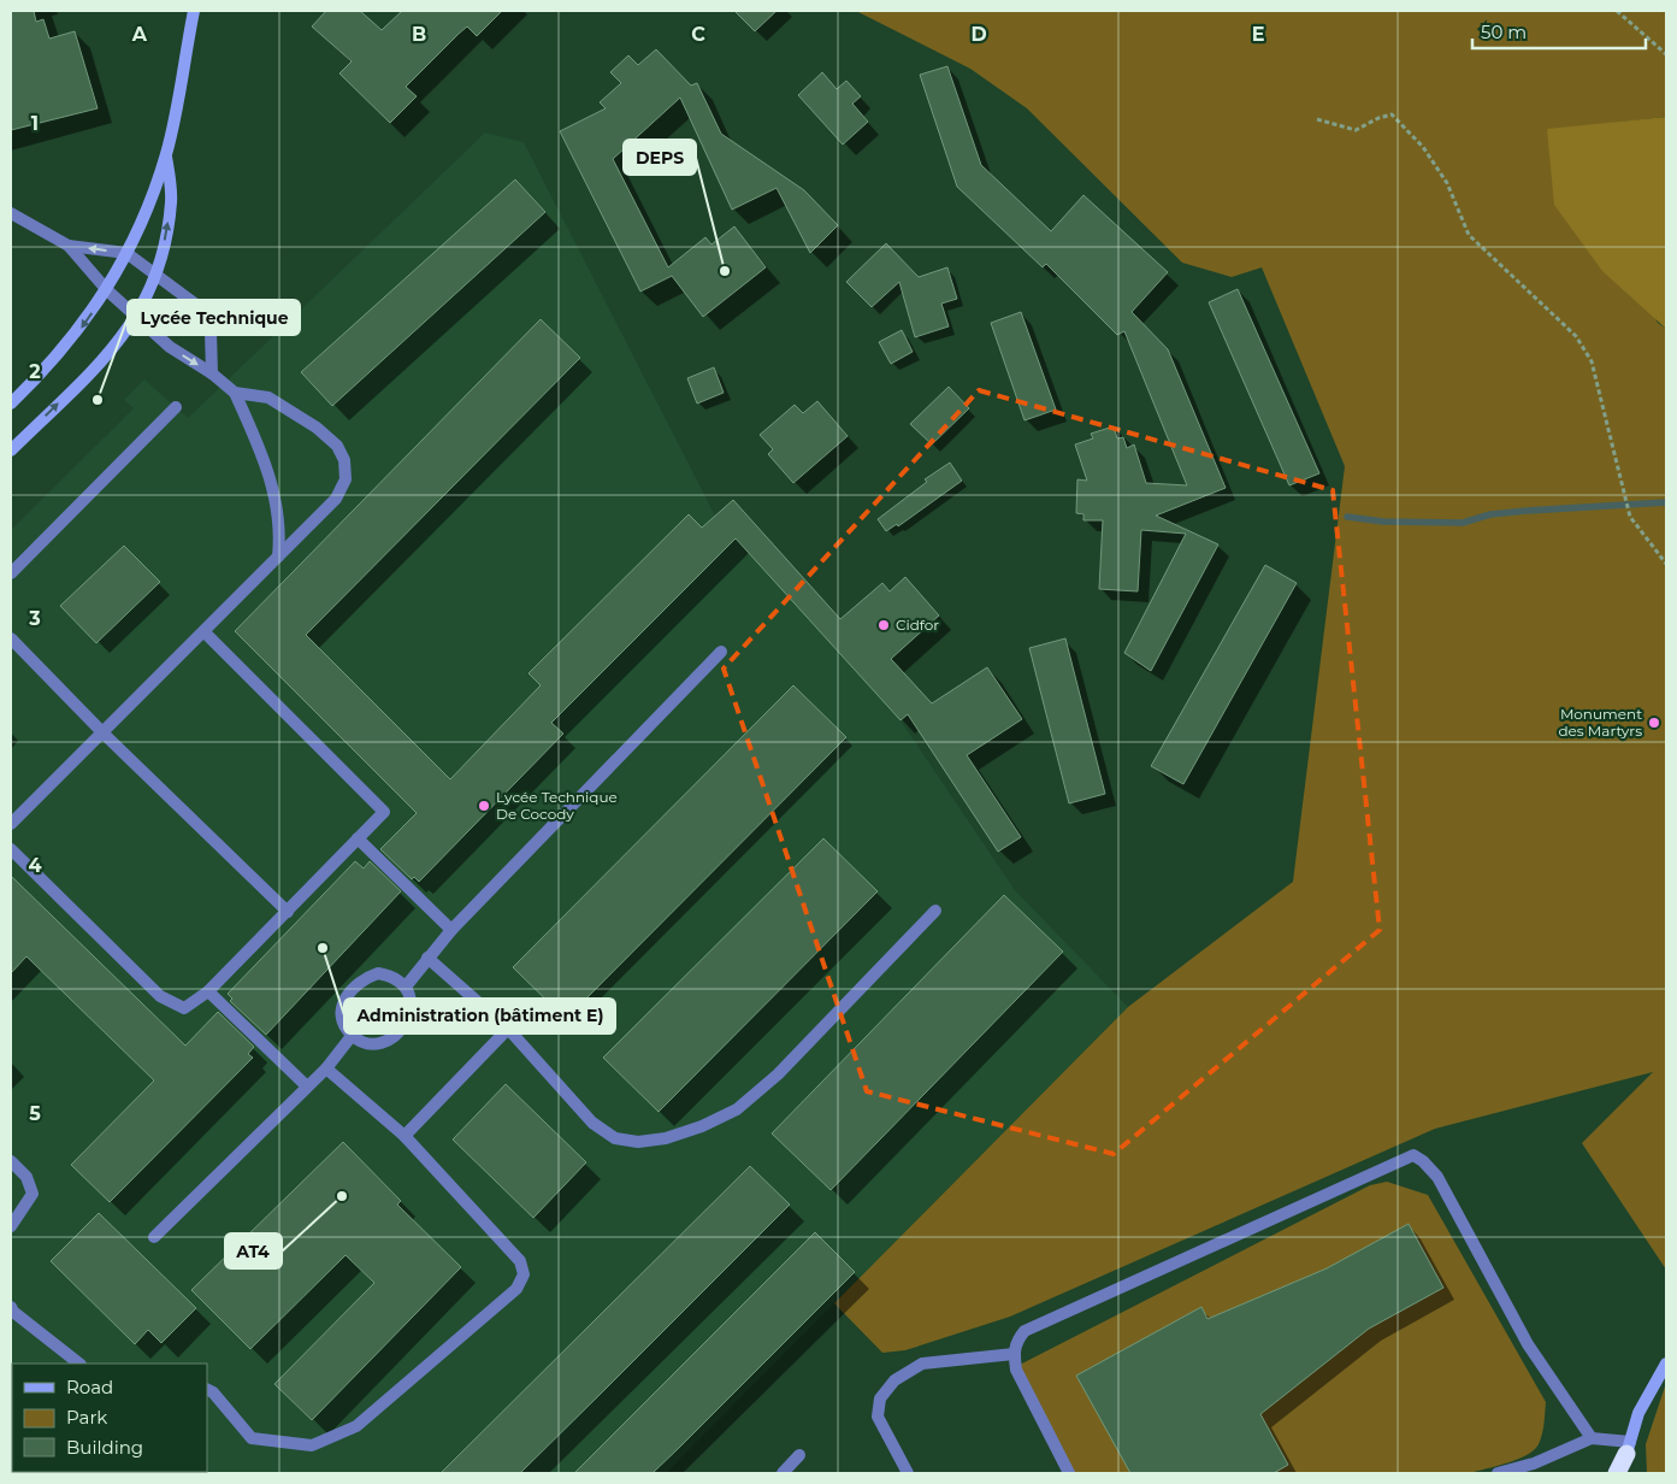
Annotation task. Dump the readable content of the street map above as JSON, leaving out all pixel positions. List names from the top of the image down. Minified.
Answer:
{"places":["DEPS","Lycée Technique","Cidfor","Monument des Martyrs","Lycée Technique De Cocody","Administration (bâtiment E)","AT4"],"legend":["Road","Park","Building"],"scale_bar":"50 m","grid":{"columns":["A","B","C","D","E"],"rows":["1","2","3","4","5"]}}
